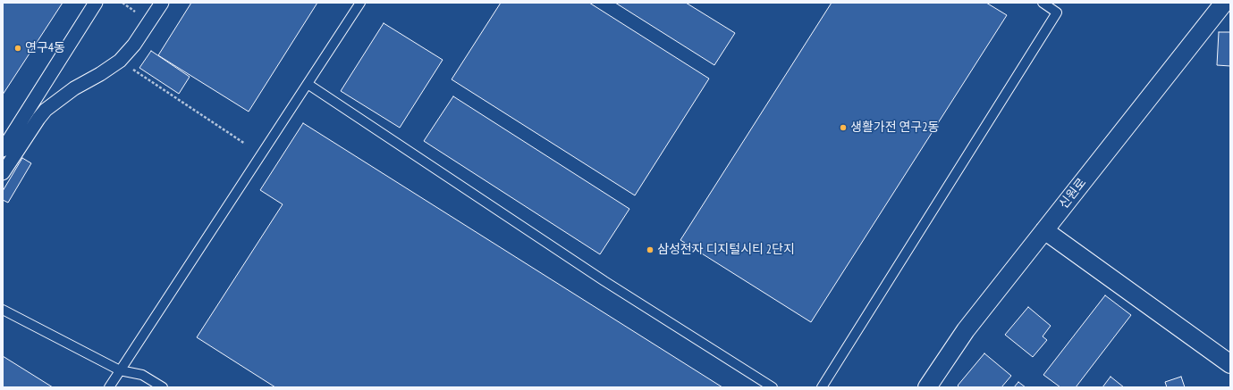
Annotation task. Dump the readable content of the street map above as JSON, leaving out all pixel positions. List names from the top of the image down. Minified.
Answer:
{"streets":{"street":["신원로"]},"places":["연구4동","생활가전 연구2동","삼성전자 디지털시티 2단지"]}
